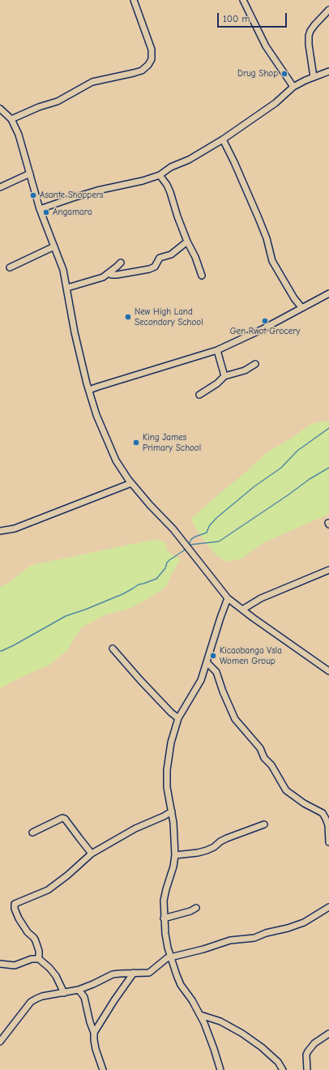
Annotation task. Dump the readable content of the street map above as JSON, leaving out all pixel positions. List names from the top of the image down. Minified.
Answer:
{"places":["Drug Shop","Asante Shoppers","Angamara","New High Land Secondary School","Gen Rwot Grocery","King James Primary School","Kicaobanga Vsla Women Group"],"scale_bar":"100 m"}
